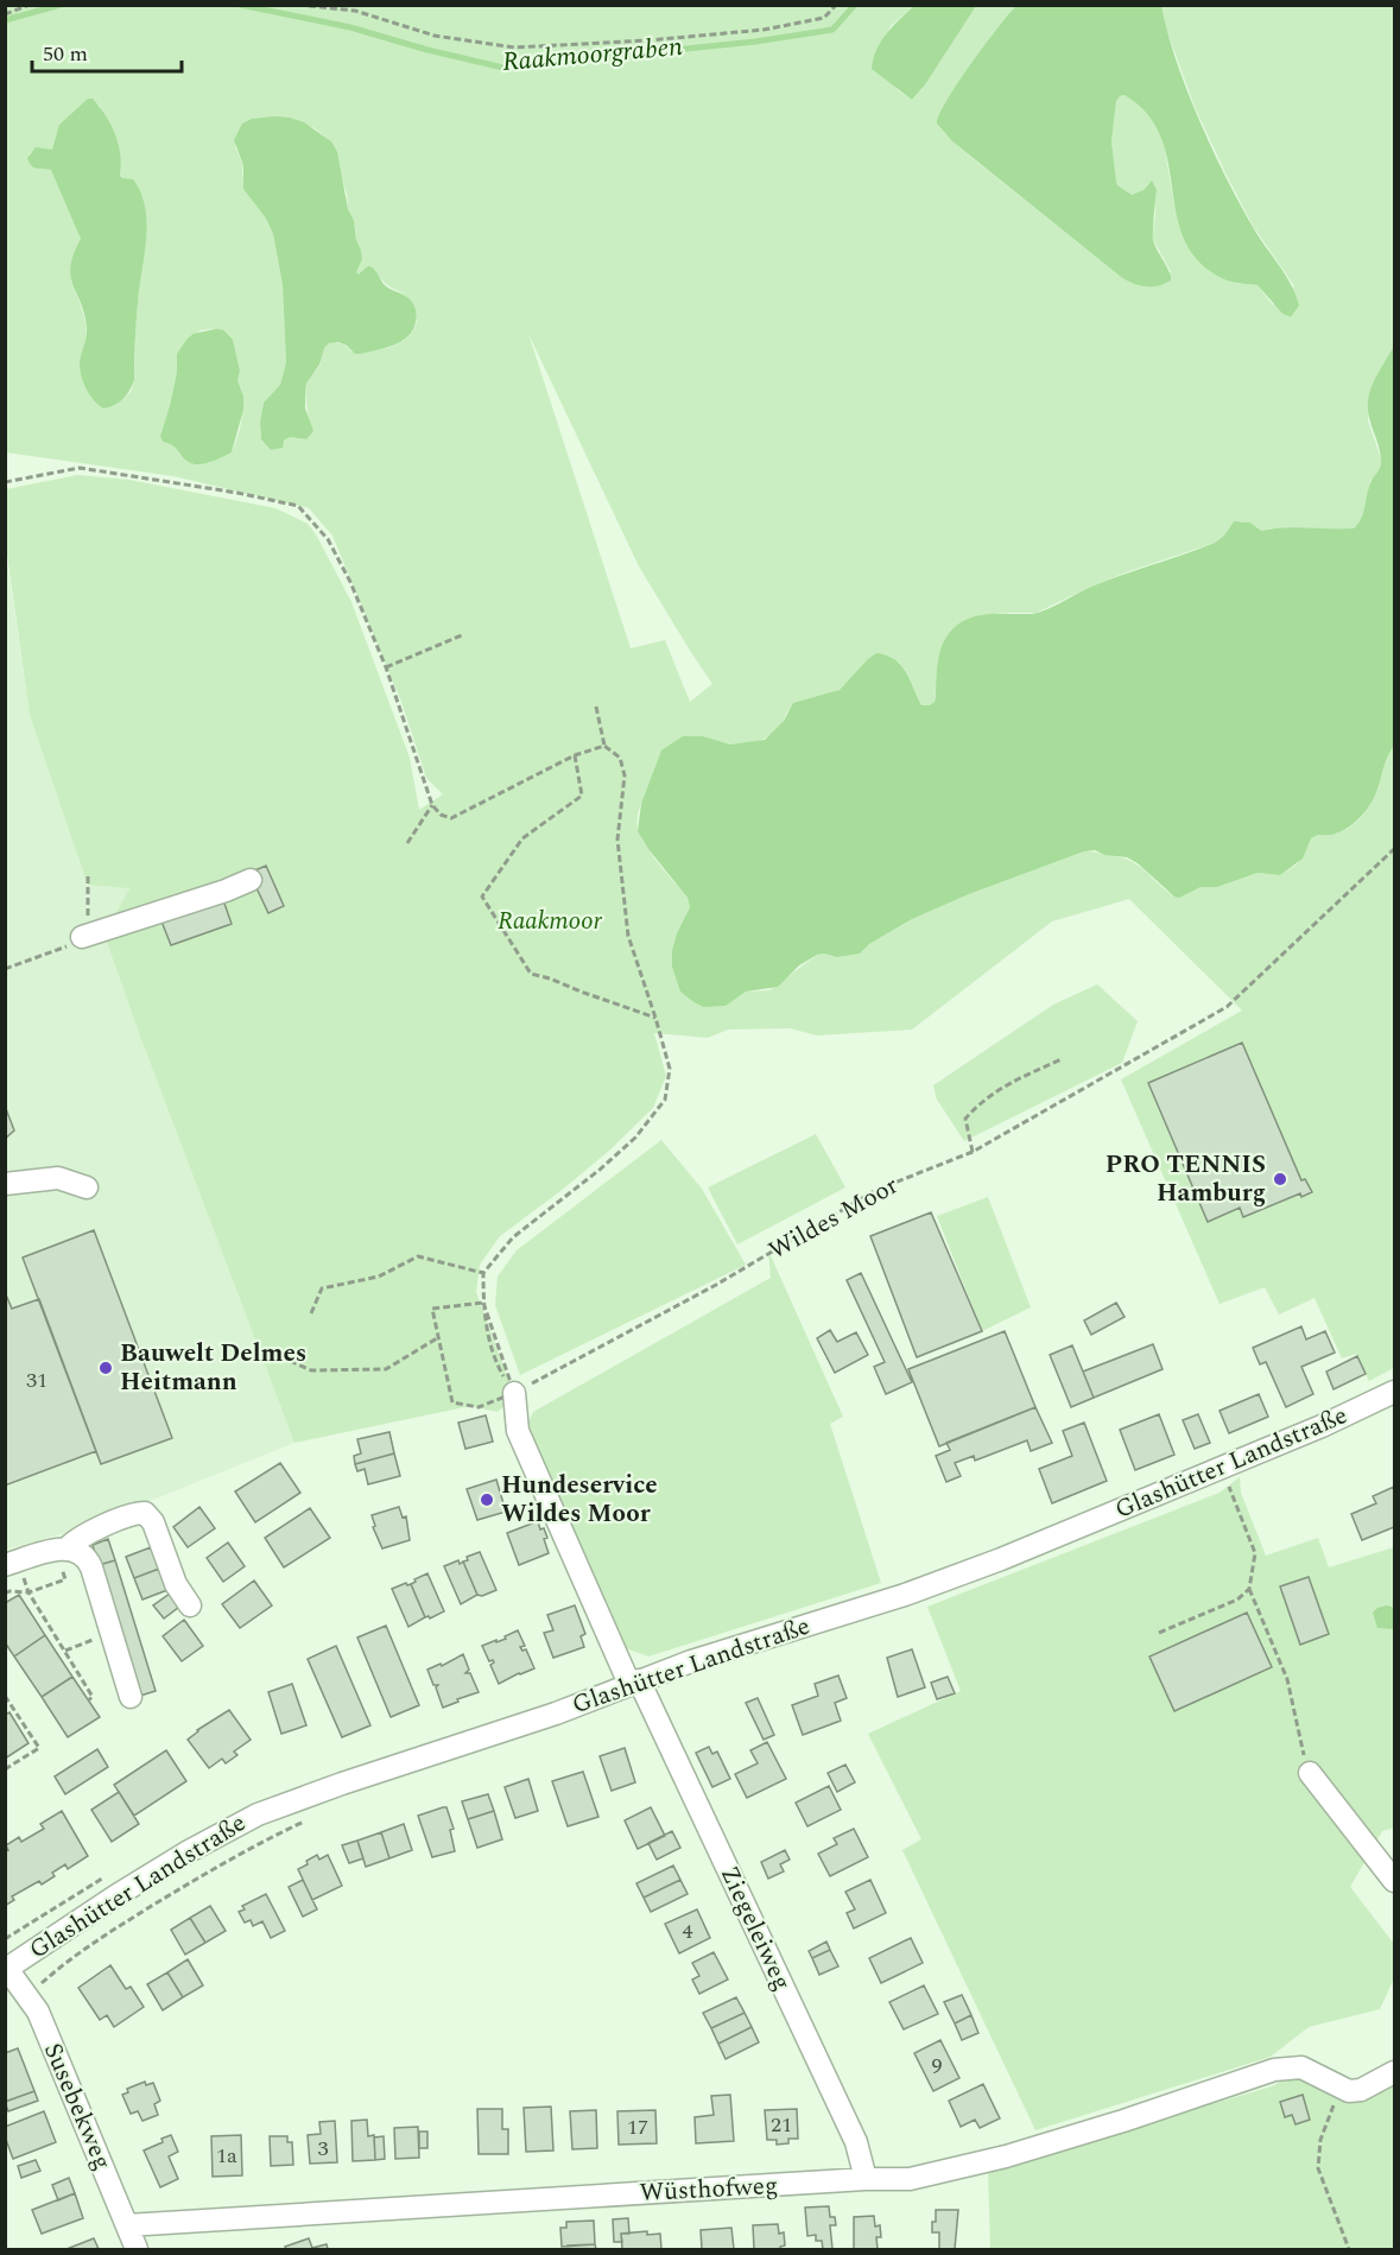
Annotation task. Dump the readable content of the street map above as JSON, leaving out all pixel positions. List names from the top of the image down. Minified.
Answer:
{"streets":{"street":["Glashütter Landstraße","Ziegeleiweg","Susebekweg","Wüsthofweg"],"path":["Wildes Moor"]},"crossings":[["Glashütter Landstraße","Ziegeleiweg"],["Glashütter Landstraße","Susebekweg"],["Ziegeleiweg","Wüsthofweg"],["Susebekweg","Wüsthofweg"]],"water":["Raakmoorgraben"],"parks":["Raakmoor"],"places":["PRO TENNIS Hamburg","Bauwelt Delmes Heitmann","Hundeservice Wildes Moor"],"house_numbers":["31","4","9","21","17","3","1a"],"scale_bar":"50 m"}
